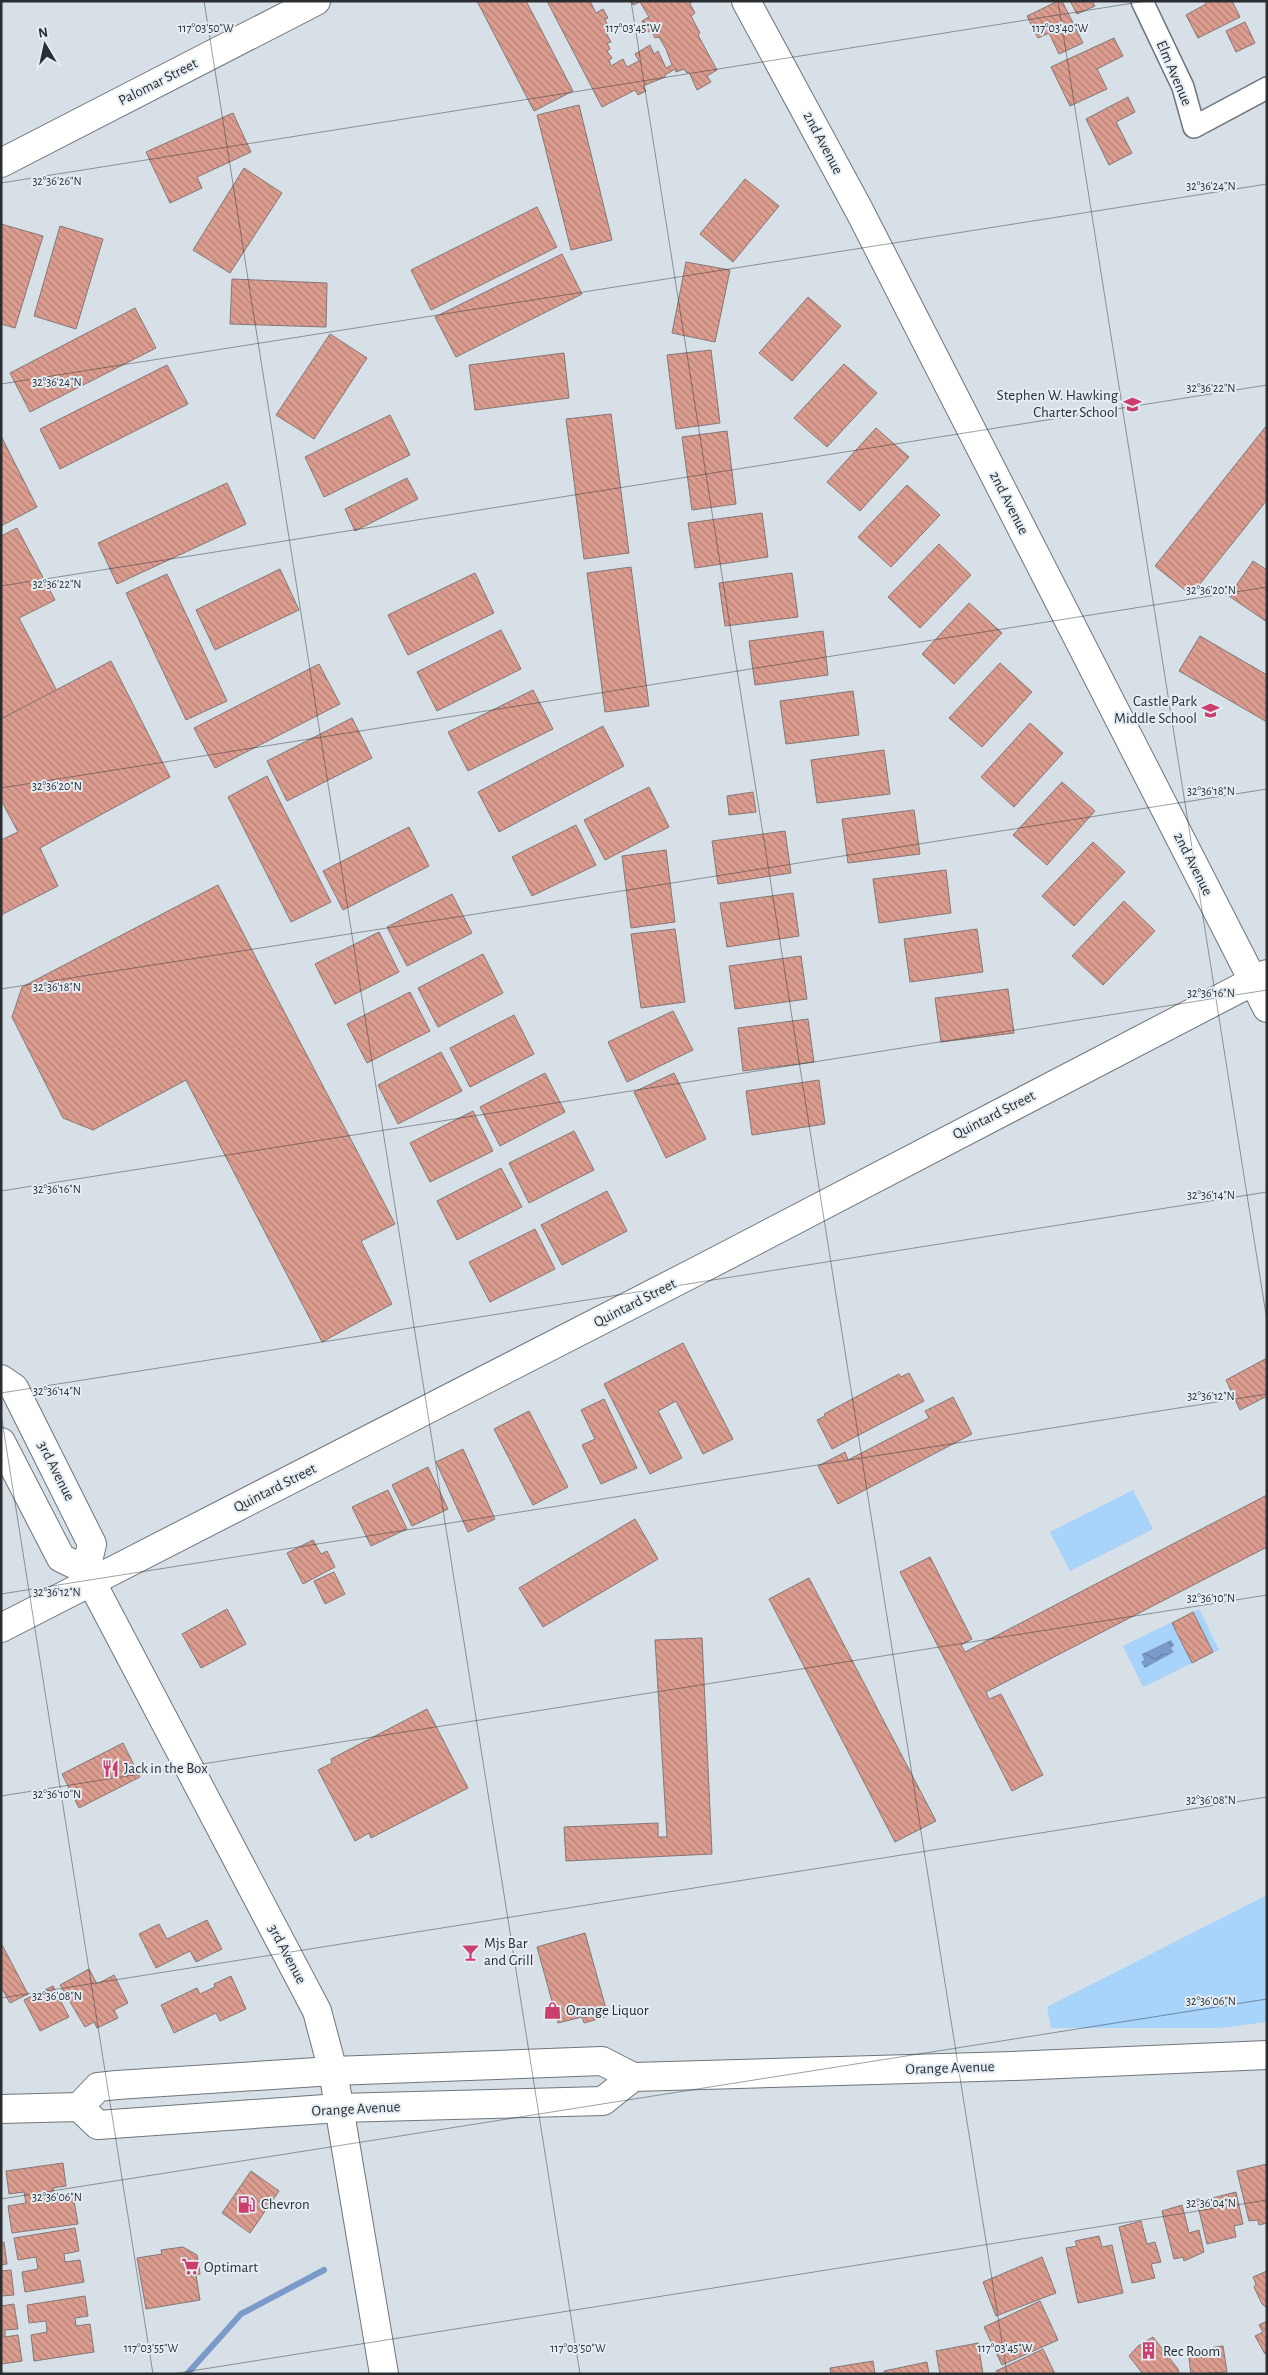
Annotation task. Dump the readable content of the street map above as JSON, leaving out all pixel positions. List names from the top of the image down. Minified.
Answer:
{"streets":{"main road":["Palomar Street","2nd Avenue","Quintard Street","3rd Avenue","Orange Avenue"],"street":["Elm Avenue"]},"crossings":[["2nd Avenue","Quintard Street"],["Quintard Street","3rd Avenue"],["3rd Avenue","Orange Avenue"]],"places":{"school or university":["Stephen W. Hawking Charter School","Castle Park Middle School"],"restaurant":["Jack in the Box"],"bar":["Mjs Bar and Grill"],"shop":["Orange Liquor"],"fuel station":["Chevron"],"supermarket":["Optimart"],"building":["Rec Room"]},"north":"top","coordinates":["117°03'50\"W","117°03'45\"W","117°03'40\"W","32°36'26\"N","32°36'24\"N","32°36'22\"N","32°36'20\"N","32°36'18\"N","32°36'16\"N","32°36'14\"N","32°36'12\"N","32°36'10\"N","32°36'08\"N","32°36'06\"N","32°36'04\"N","117°03'55\"W"]}
